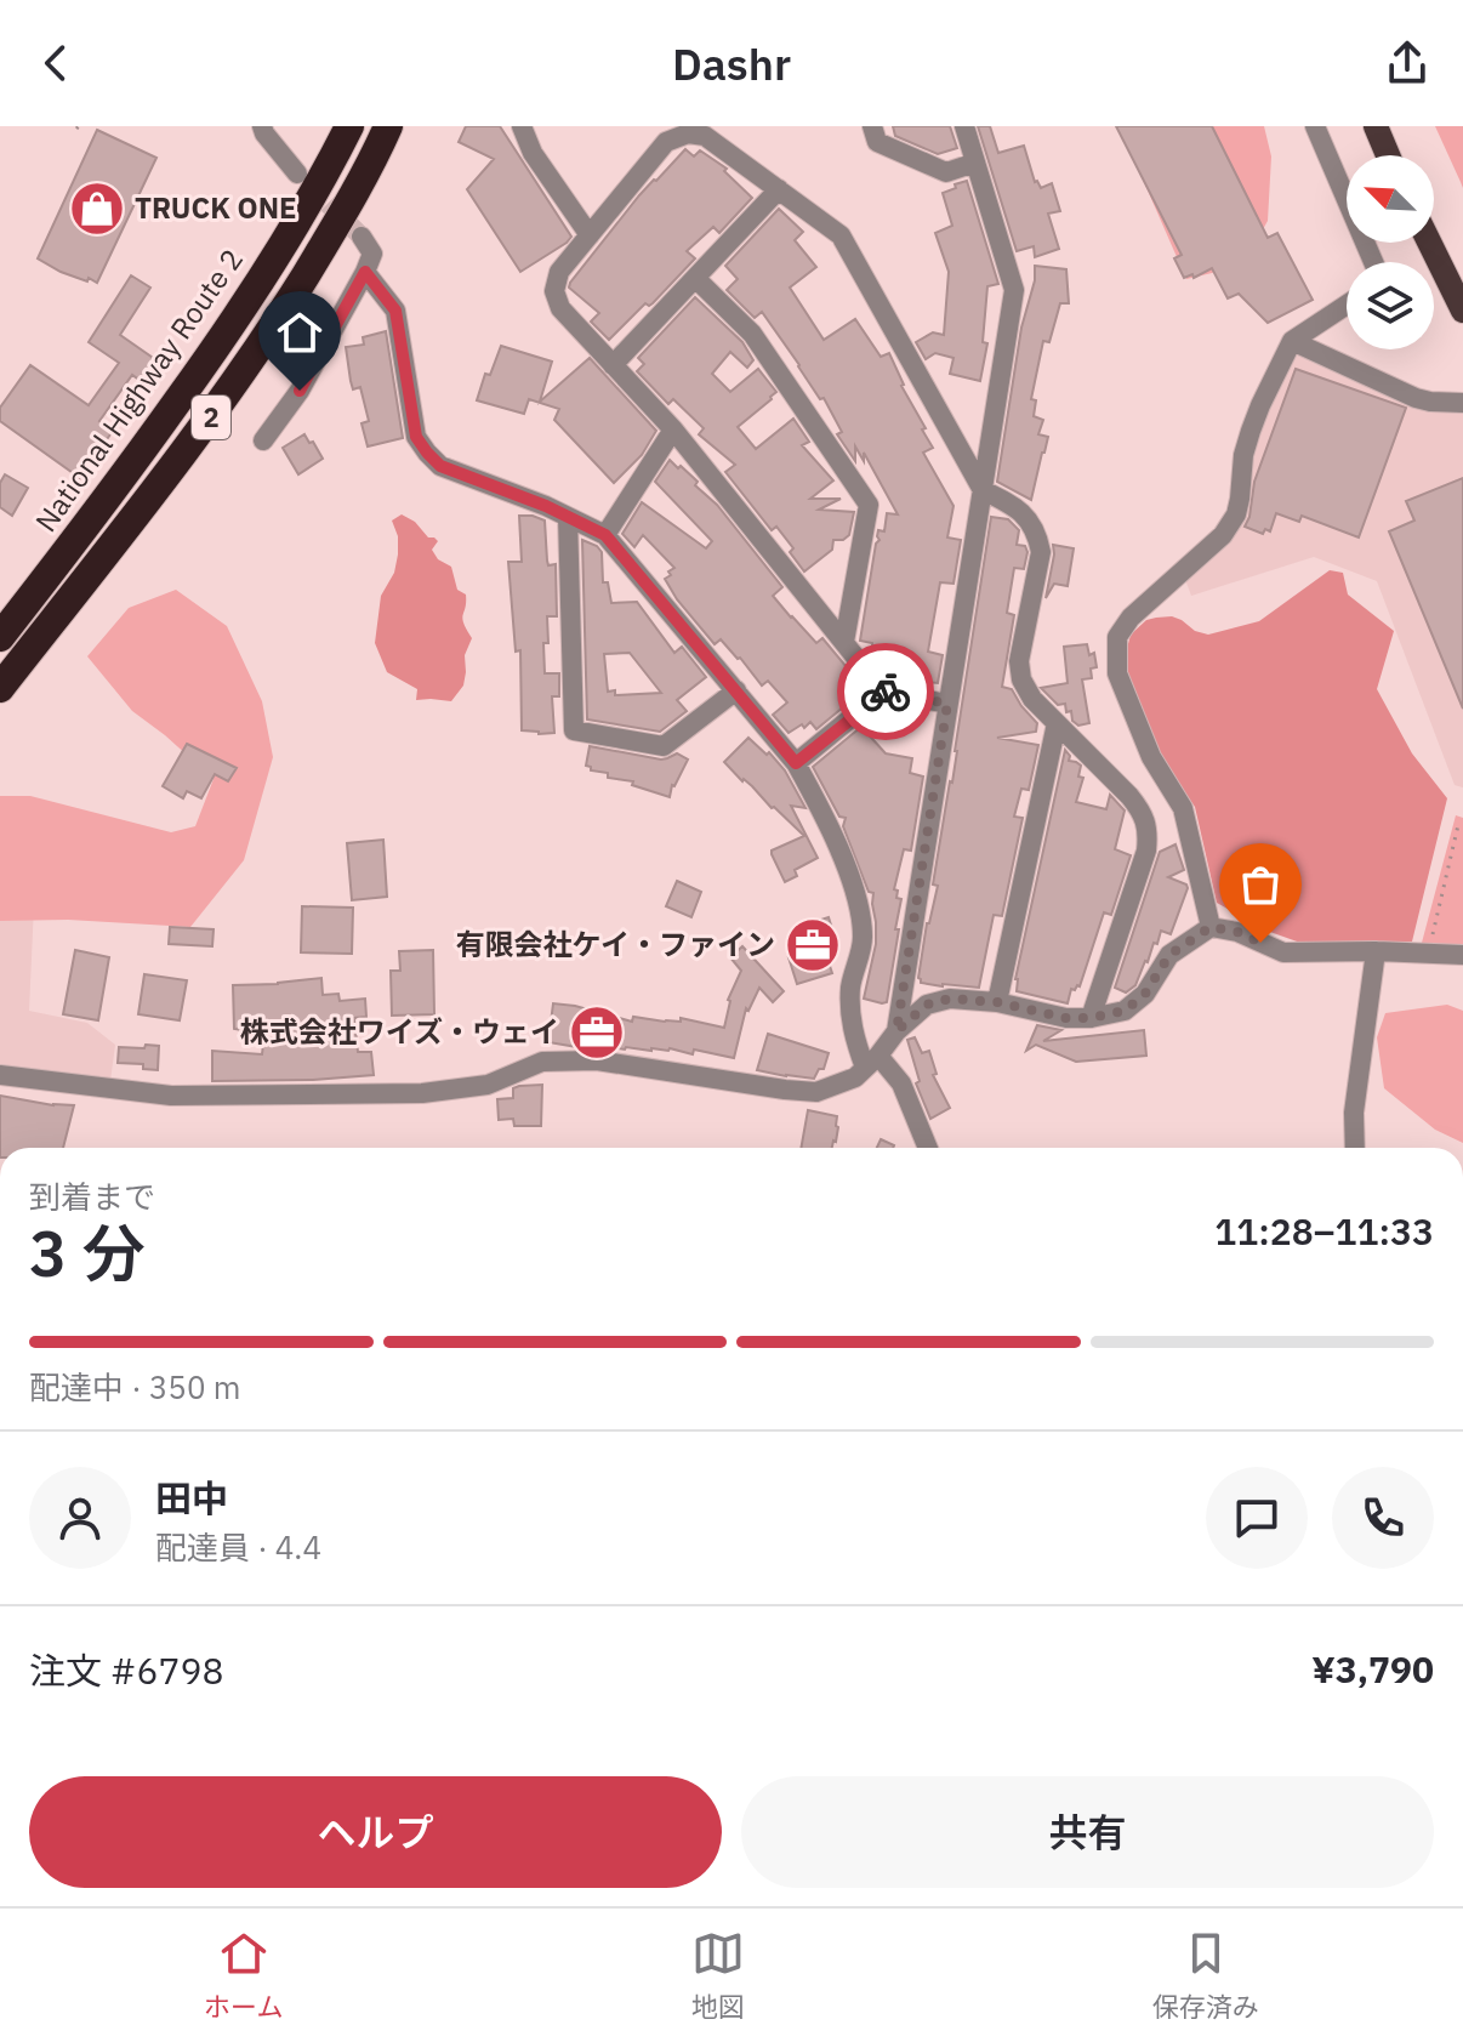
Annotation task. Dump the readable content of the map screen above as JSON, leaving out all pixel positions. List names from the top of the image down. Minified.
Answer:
{"streets":{"highway":["National Highway Route 2","2"]},"places":{"shop":["TRUCK ONE"],"office":["有限会社ケイ・ファイン","株式会社ワイズ・ウェイ"]},"north":"top left","page":{"header":"Dashr","heading":["3 分","到着まで","11:28–11:33"],"panel":["田中","配達員 · 4.4","注文 #6798","¥3,790"],"bar":"配達中 · 350 m","buttons":["ヘルプ","共有"],"tabs":["ホーム","地図","保存済み"]}}
